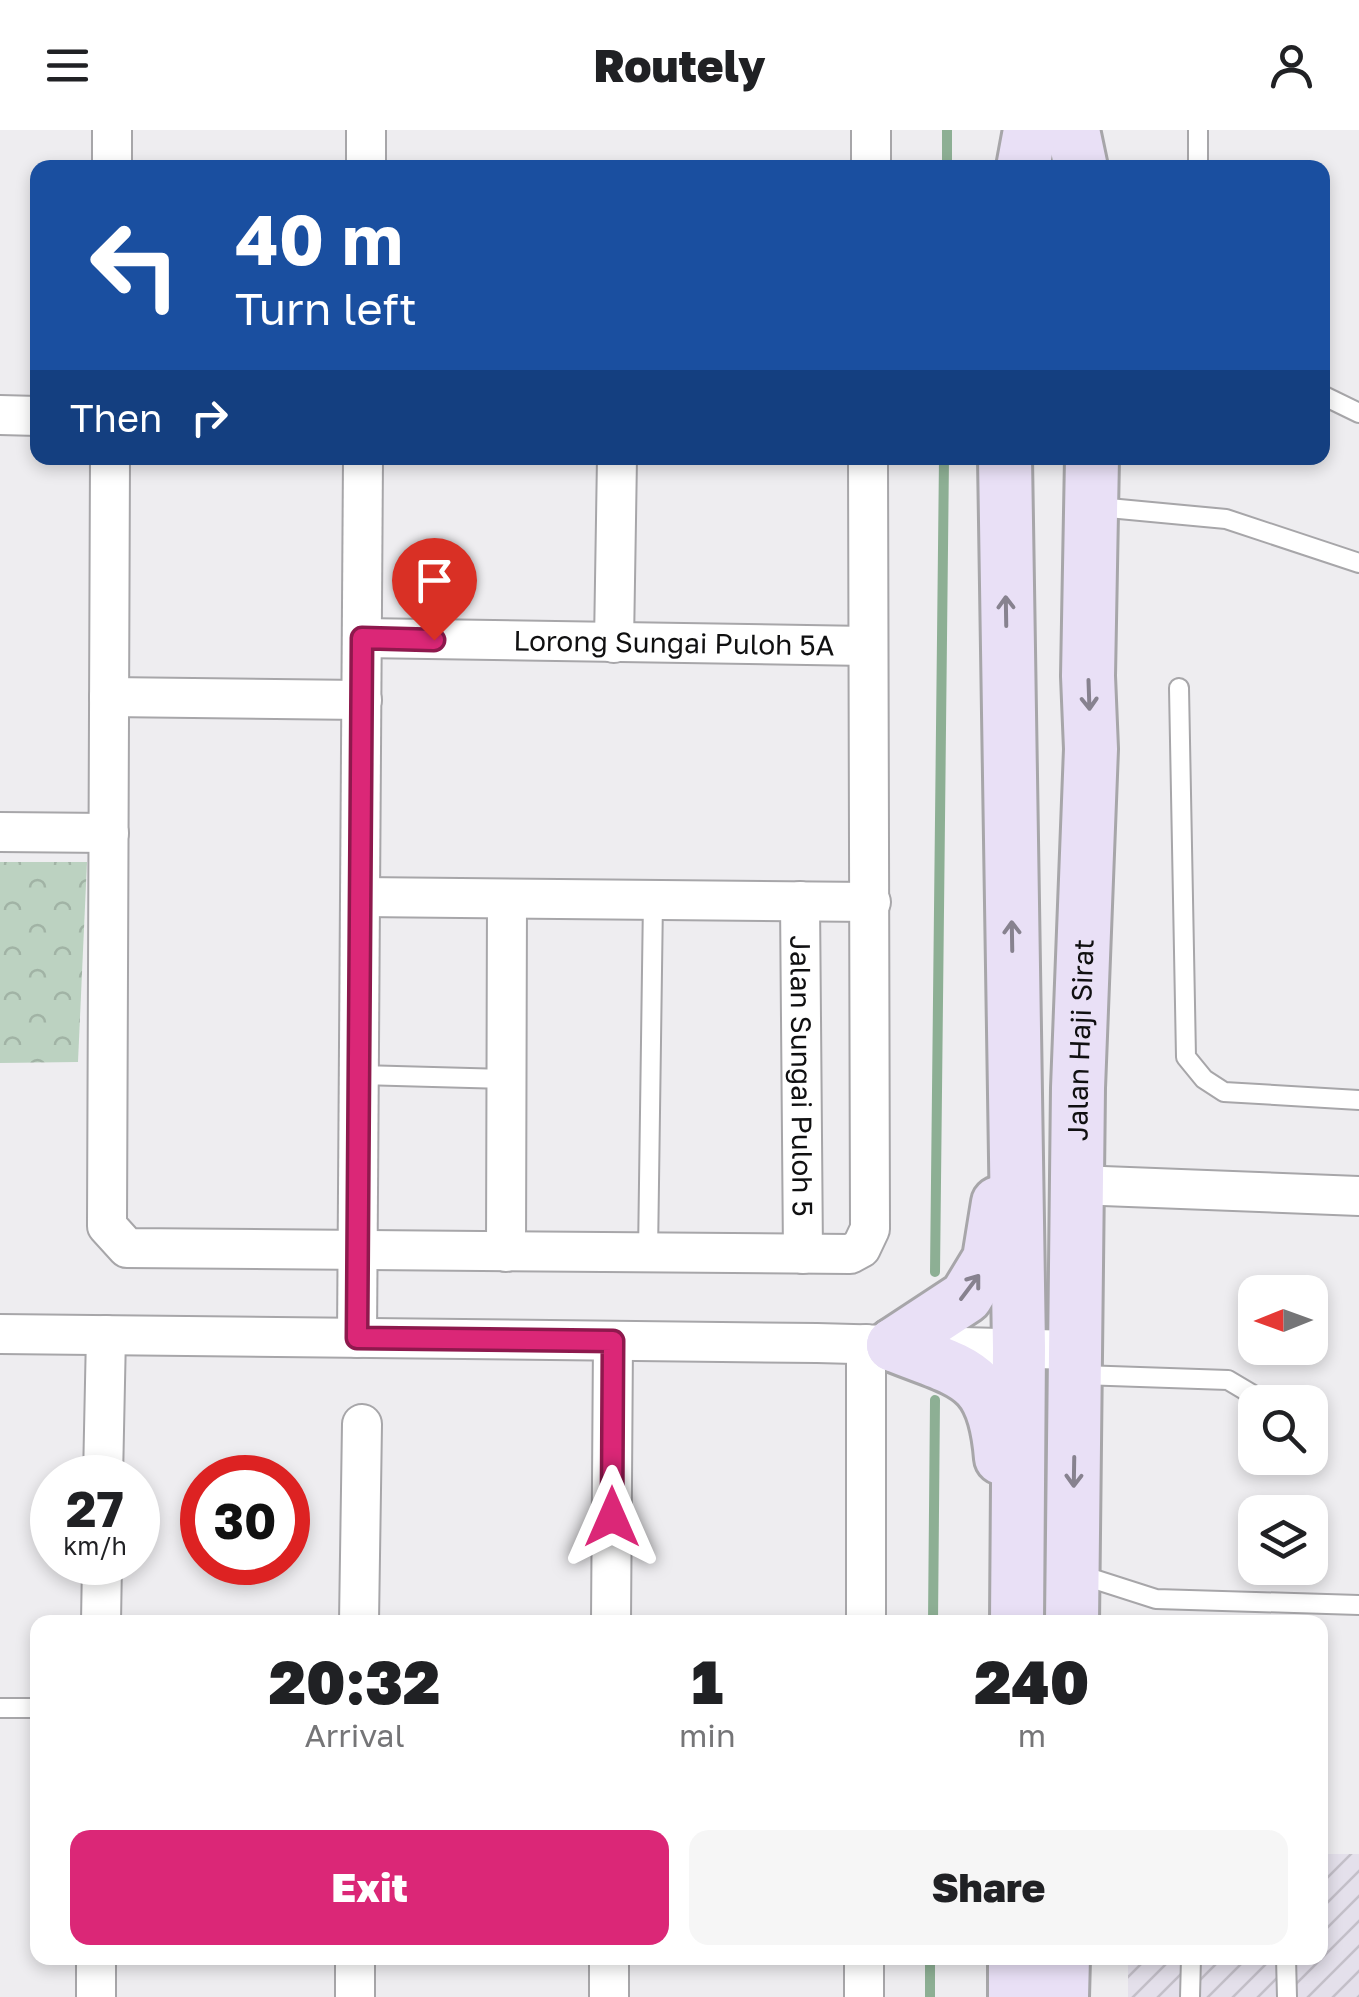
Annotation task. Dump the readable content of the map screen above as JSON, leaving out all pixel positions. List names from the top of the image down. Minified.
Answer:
{"streets":{"main road":["Jalan Haji Sirat"],"street":["Lorong Sungai Puloh 5A","Jalan Sungai Puloh 5"]},"north":"left","page":{"header":"Routely","turn":["40 m","Turn left"],"then":"Then","speed":"27 km/h","limit":"30","eta":["20:32","Arrival","1","min","240","m"],"buttons":["Exit","Share"]}}
